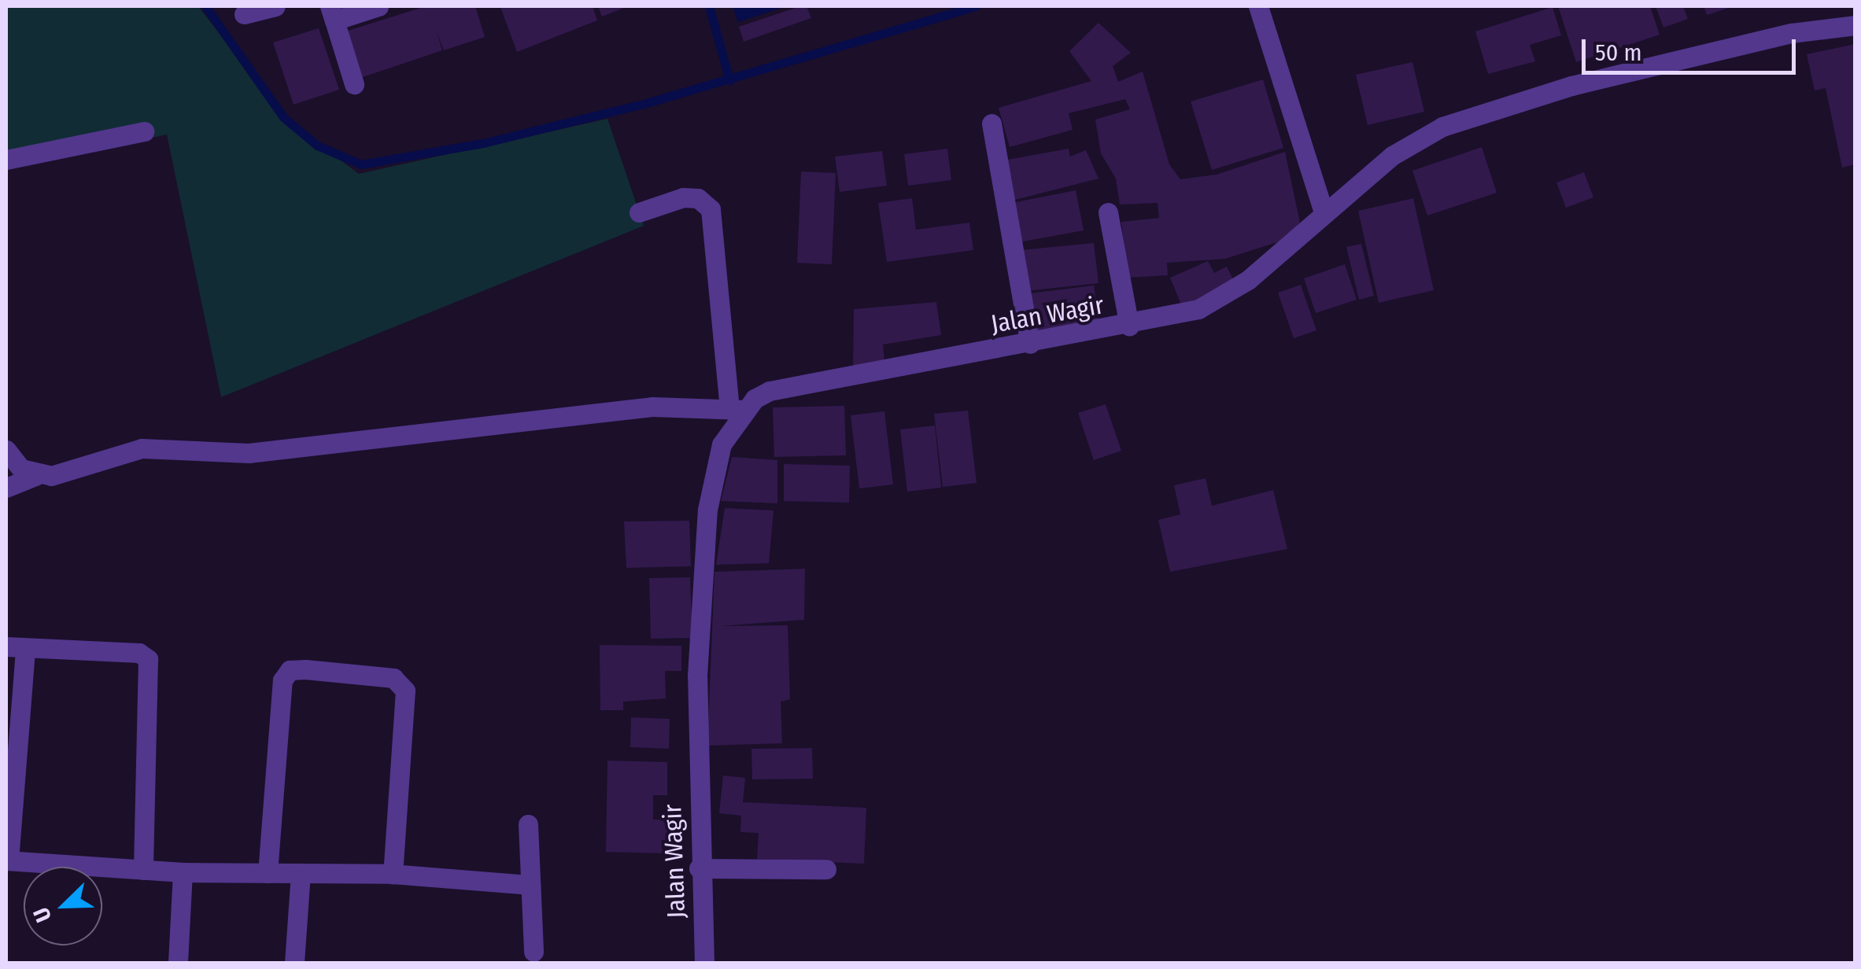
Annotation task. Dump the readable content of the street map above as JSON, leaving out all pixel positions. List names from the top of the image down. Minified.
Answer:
{"streets":{"street":["Jalan Wagir"]},"scale_bar":"50 m","north":"bottom left"}
